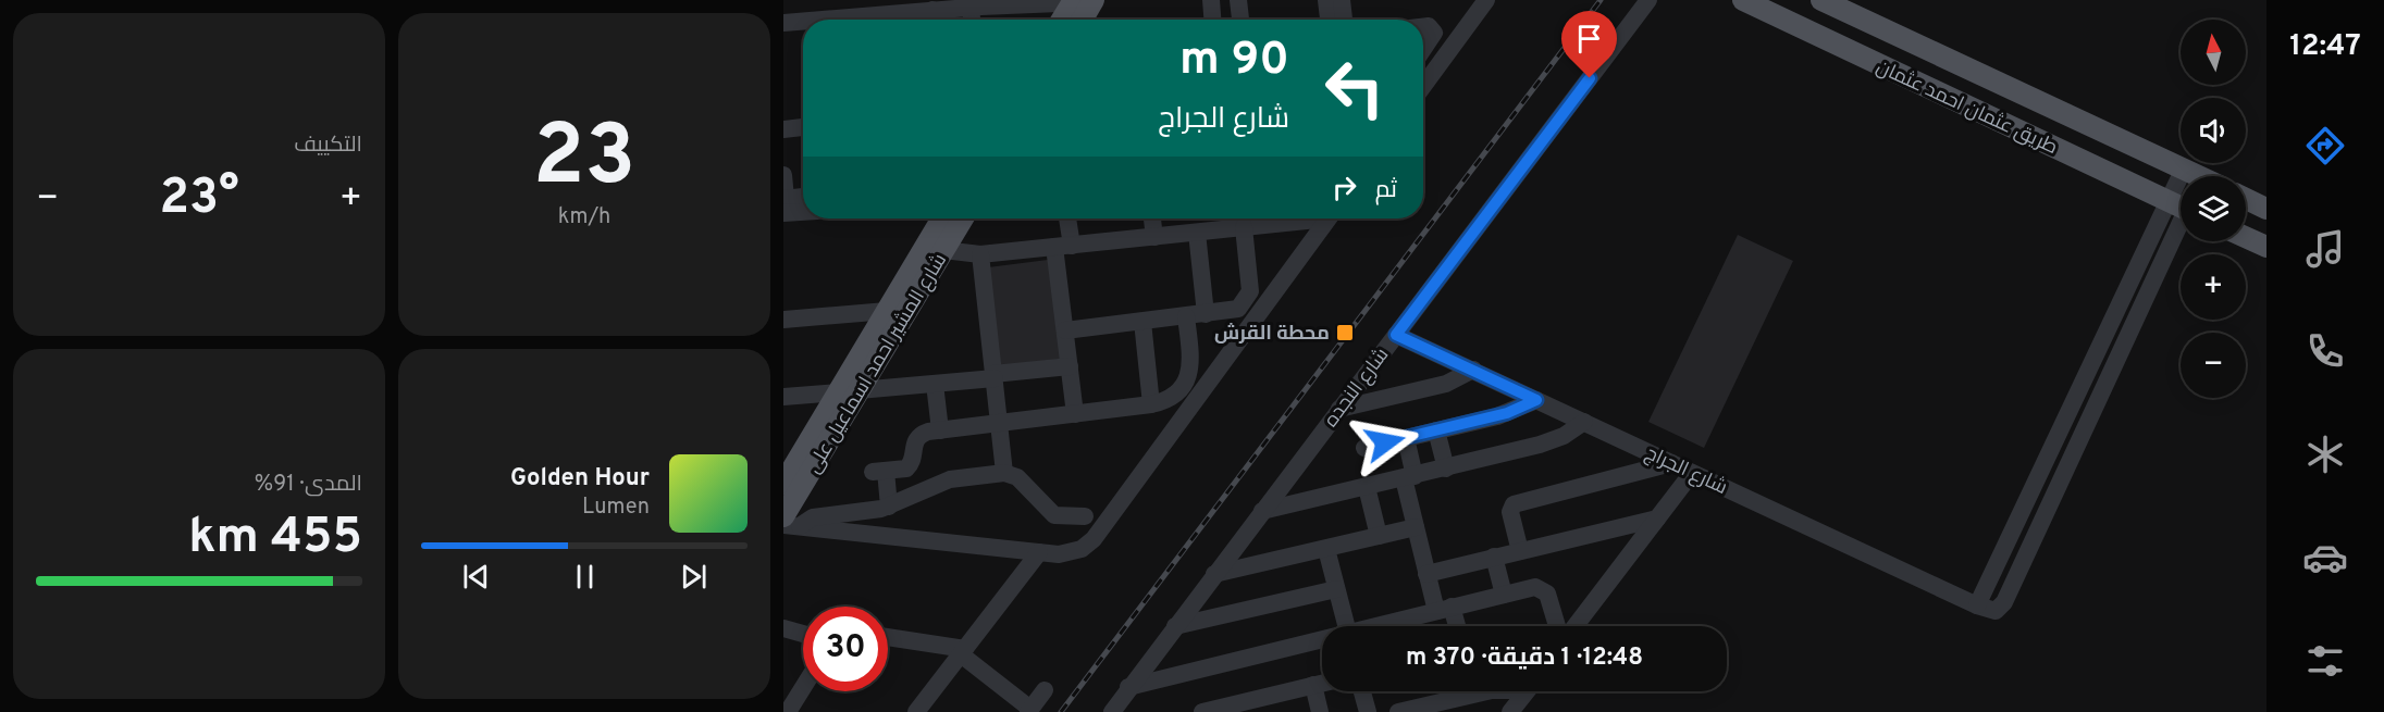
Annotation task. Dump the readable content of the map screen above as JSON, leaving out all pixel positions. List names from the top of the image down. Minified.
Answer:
{"streets":{"main road":["طريق عثمان احمد عثمان","شارع المشير احمد اسماعيل على"],"street":["شارع النجده","شارع الجراج"]},"crossings":[["شارع النجده","شارع الجراج"]],"places":{"transit":["محطة القرش"]},"north":"top","page":{"tabs":"12:47","tile":[["23","km/h"],"التكييف",["المدى · 91%","455 km"]],"map_buttons":["+","−"],"turn":["90 m","شارع الجراج"],"then":"ثم","heat":["−","23°","+"],"song":["Golden Hour","Lumen"],"limit":"30","trip":"12:48 · 1 دقيقة · 370 m"}}
